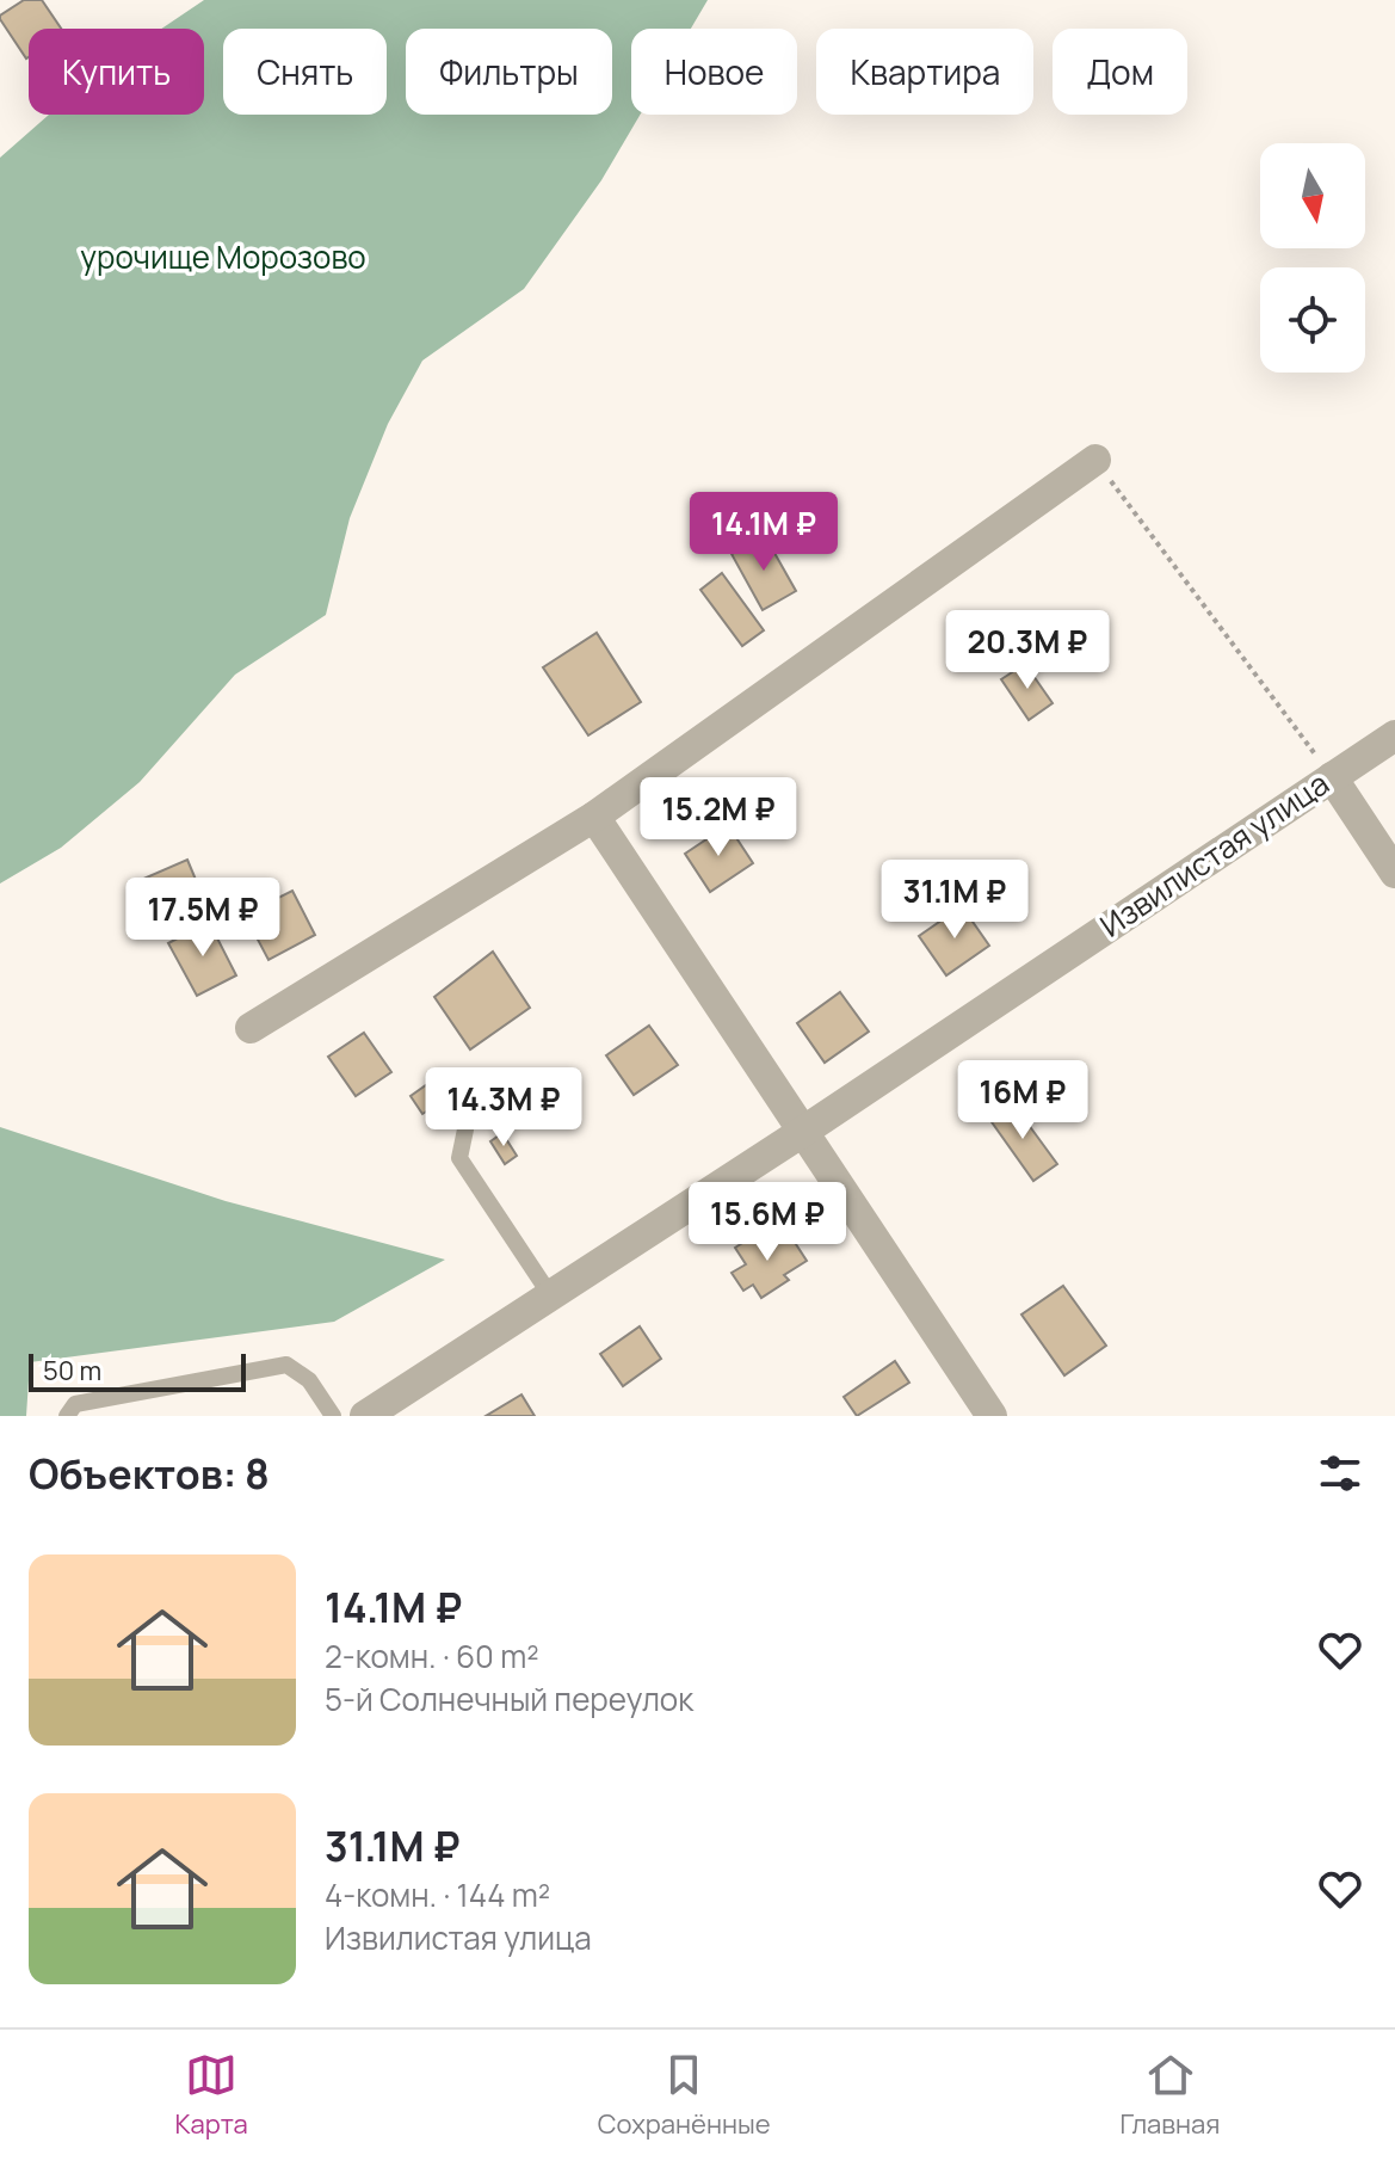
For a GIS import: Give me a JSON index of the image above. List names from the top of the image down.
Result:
{
  "streets": {
    "street": ["Извилистая улица"]
  },
  "parks": ["урочище Морозово"],
  "scale_bar": "50 m",
  "north": "bottom",
  "page": {
    "chip": [
      "Купить",
      "Снять",
      "Фильтры",
      "Новое",
      "Квартира",
      "Дом"
    ],
    "price": [
      "14.1M ₽",
      "20.3M ₽",
      "15.2M ₽",
      "31.1M ₽",
      "17.5M ₽",
      "16M ₽",
      "14.3M ₽",
      "15.6M ₽"
    ],
    "scale": "50 m",
    "heading": "Объектов: 8",
    "list": [
      {
        "name": "14.1M ₽",
        "note": "2-комн. · 60 m² · 5-й Солнечный переулок"
      },
      {
        "name": "31.1M ₽",
        "note": "4-комн. · 144 m² · Извилистая улица"
      }
    ],
    "tabs": ["Карта", "Сохранённые", "Главная"]
  }
}
